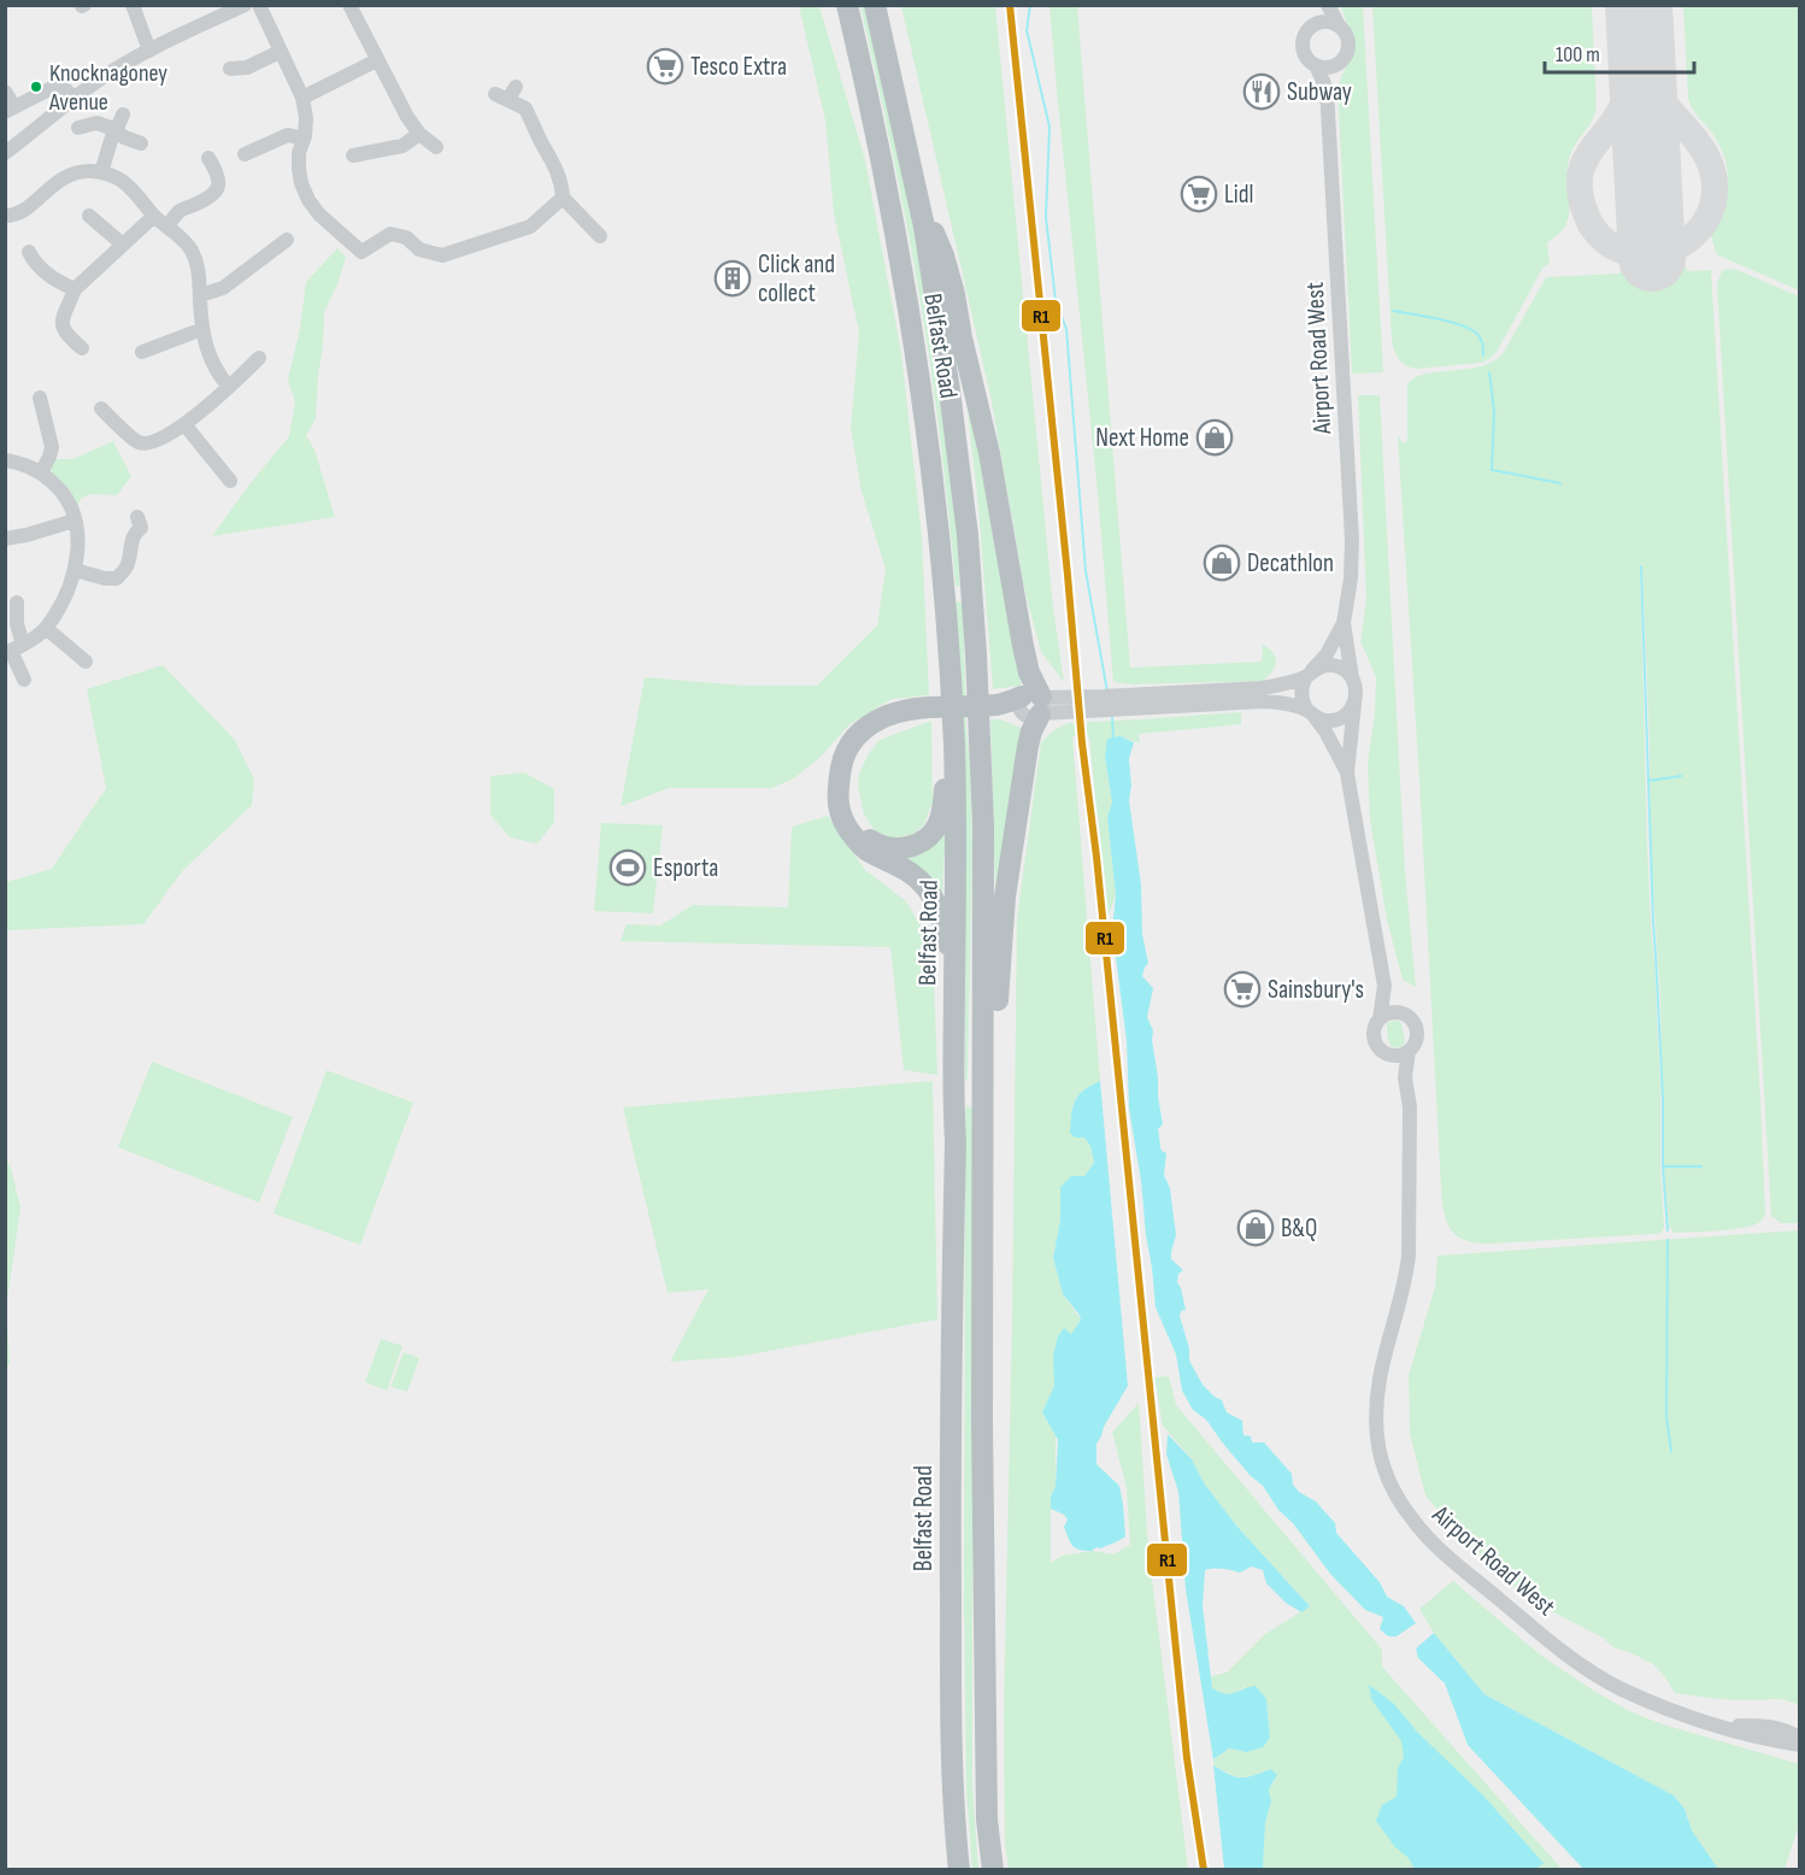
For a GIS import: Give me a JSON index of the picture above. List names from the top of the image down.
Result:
{
  "streets": {
    "highway": ["Belfast Road"],
    "street": ["Airport Road West"]
  },
  "places": {
    "supermarket": ["Tesco Extra", "Lidl", "Sainsbury's"],
    "other": ["Knocknagoney Avenue"],
    "restaurant": ["Subway"],
    "building": ["Click and collect"],
    "shop": ["Next Home", "Decathlon", "B&Q"],
    "sports": ["Esporta"]
  },
  "lines": ["transit line R1"],
  "scale_bar": "100 m"
}
